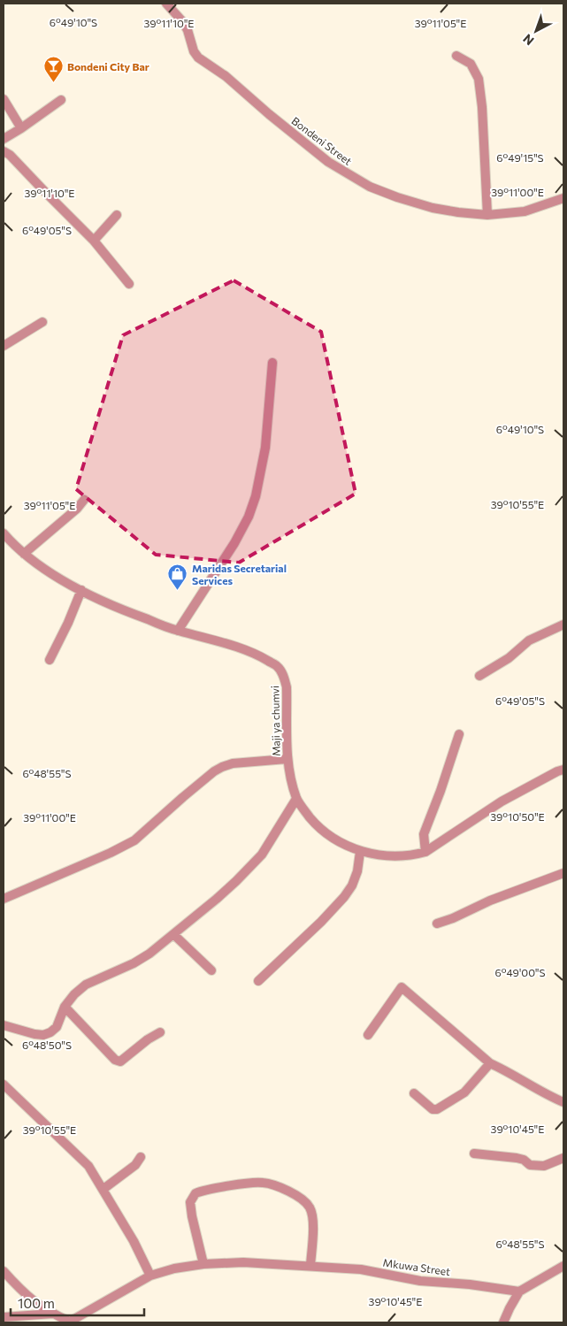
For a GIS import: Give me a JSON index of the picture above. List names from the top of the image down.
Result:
{
  "streets": {
    "street": ["Bondeni Street", "Maji ya chumvi", "Mkuwa Street"]
  },
  "places": {
    "bar": ["Bondeni City Bar"],
    "shop": ["Maridas Secretarial Services"]
  },
  "scale_bar": "100 m",
  "north": "bottom left",
  "coordinates": [
    "6°49'10\"S",
    "39°11'10\"E",
    "39°11'05\"E",
    "6°49'15\"S",
    "39°11'00\"E",
    "6°49'05\"S",
    "39°10'55\"E",
    "6°48'55\"S",
    "39°10'50\"E",
    "6°49'00\"S",
    "6°48'50\"S",
    "39°10'45\"E"
  ]
}
